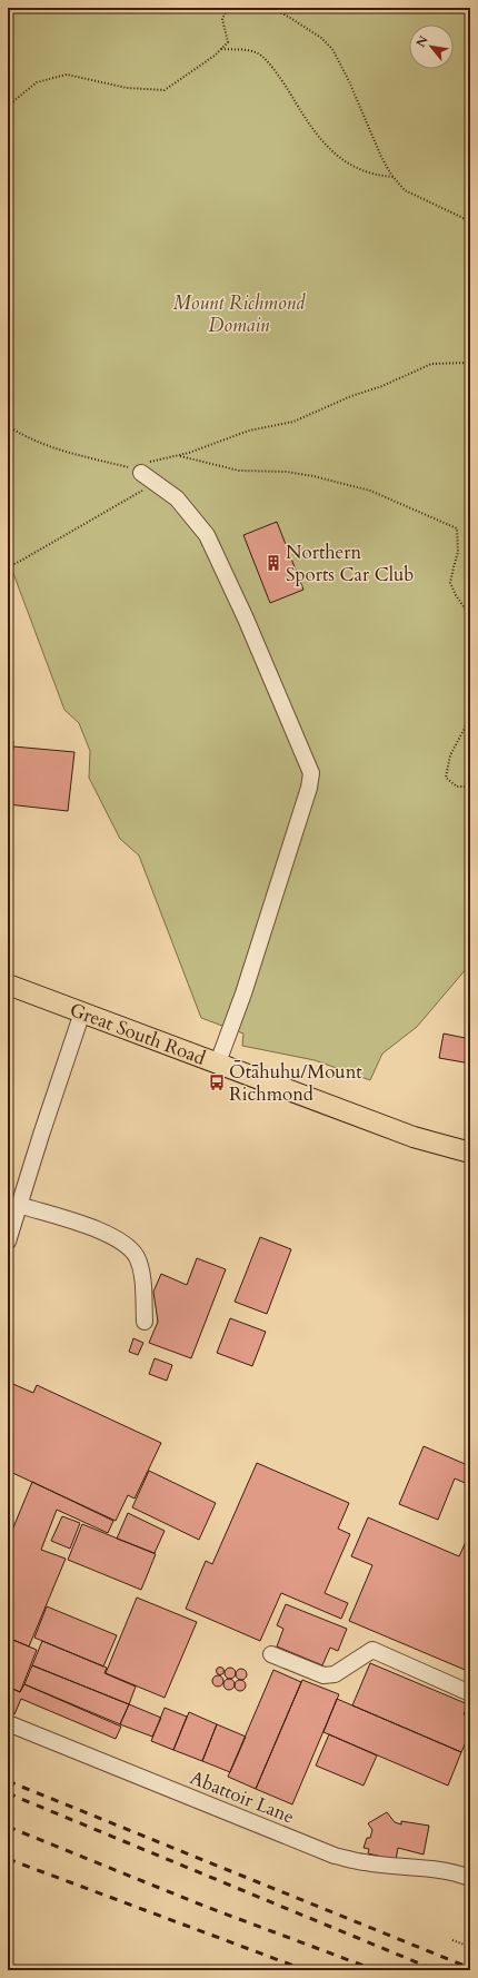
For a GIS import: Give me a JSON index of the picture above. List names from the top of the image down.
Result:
{
  "streets": {
    "main road": ["Great South Road"],
    "lane": ["Abattoir Lane"]
  },
  "parks": ["Mount Richmond Domain"],
  "places": {
    "building": ["Northern Sports Car Club"],
    "bus stop": ["Ōtāhuhu/Mount Richmond"]
  },
  "north": "top left"
}
